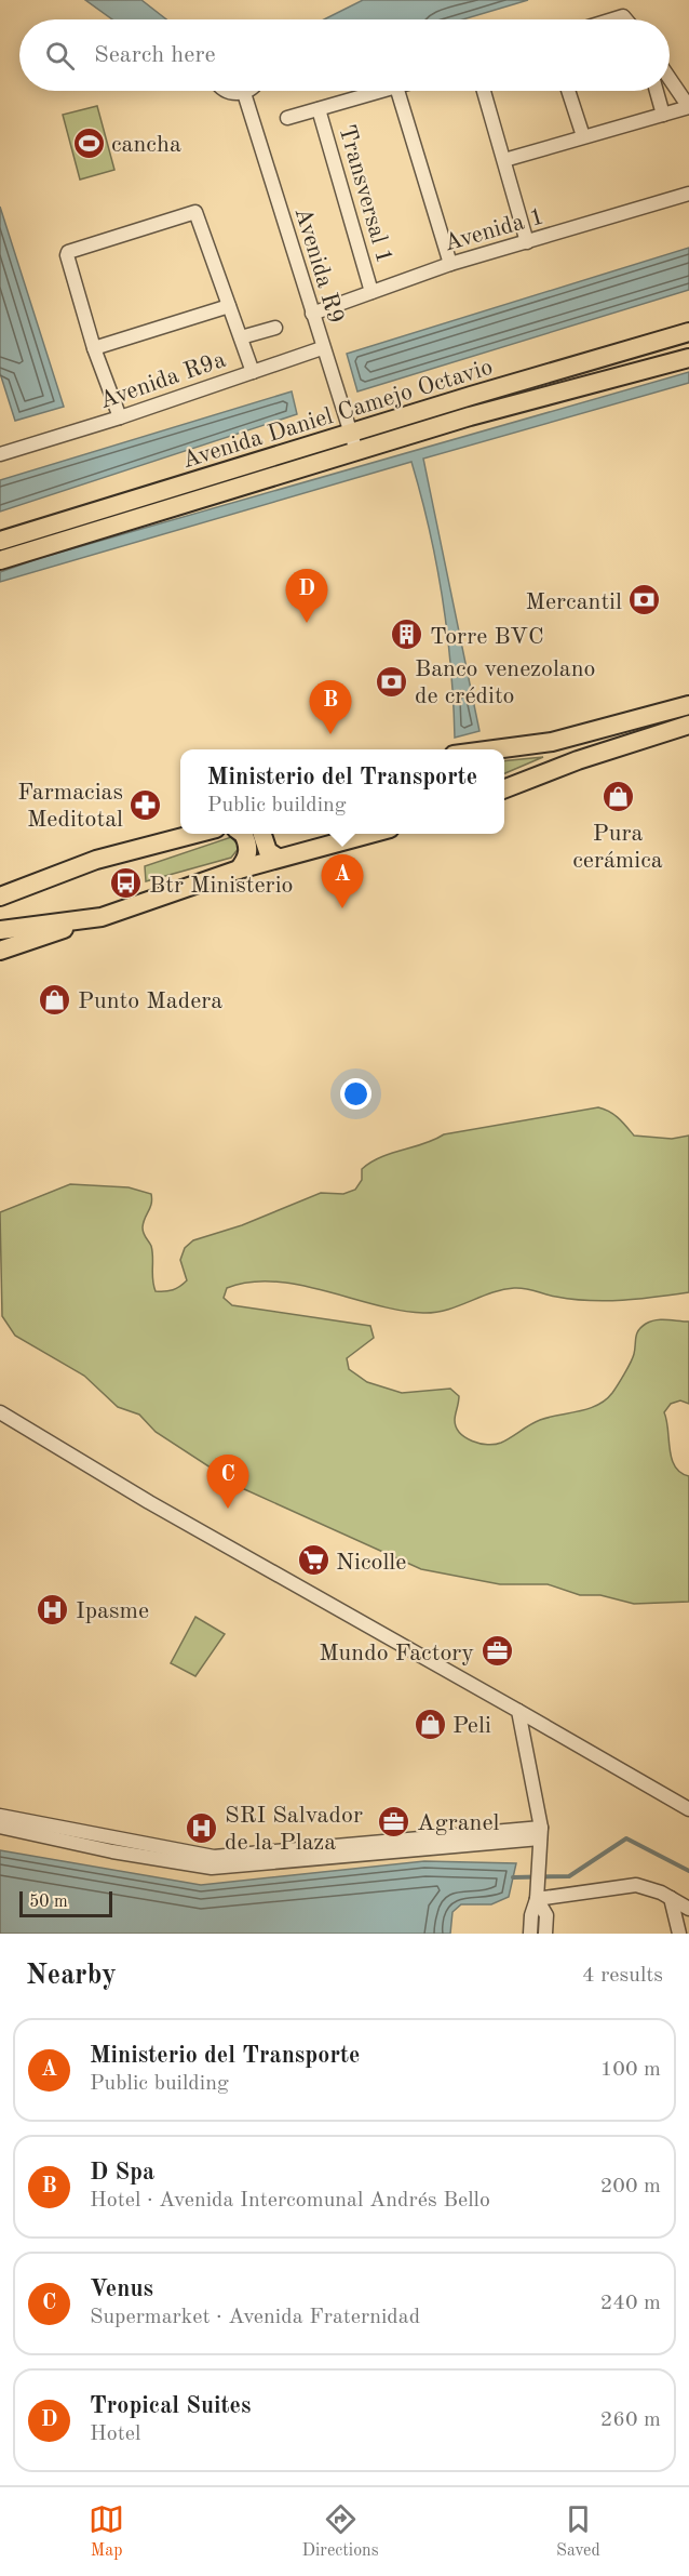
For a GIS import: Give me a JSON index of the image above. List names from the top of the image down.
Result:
{
  "streets": {
    "main road": ["Avenida Daniel Camejo Octavio"],
    "street": [
      "Transversal 1",
      "Avenida 1",
      "Avenida R9",
      "Avenida R9a"
    ]
  },
  "crossings": [
    ["Transversal 1", "Avenida 1"],
    ["Avenida 1", "Avenida R9"],
    ["Avenida R9", "Avenida R9a"],
    ["Avenida R9", "Avenida Daniel Camejo Octavio"]
  ],
  "places": {
    "sports": ["cancha"],
    "bank": ["Mercantil", "Banco venezolano de crédito"],
    "building": ["Torre BVC"],
    "shop": ["Pura cerámica", "Punto Madera", "Peli"],
    "pharmacy": ["Farmacias Meditotal"],
    "bus stop": ["Btr Ministerio"],
    "supermarket": ["Nicolle"],
    "hospital": ["Ipasme", "SRI Salvador de la Plaza"],
    "office": ["Mundo Factory", "Agranel"]
  },
  "scale_bar": "50 m",
  "page": {
    "search": "Search here",
    "pins": [
      "D",
      "B",
      "A",
      "C"
    ],
    "popup": ["Ministerio del Transporte", "Public building"],
    "scale": "50 m",
    "heading": ["Nearby", "4 results"],
    "list": [
      {
        "mark": "A",
        "name": "Ministerio del Transporte",
        "note": "Public building",
        "value": "100 m"
      },
      {
        "mark": "B",
        "name": "D Spa",
        "note": "Hotel · Avenida Intercomunal Andrés Bello",
        "value": "200 m"
      },
      {
        "mark": "C",
        "name": "Venus",
        "note": "Supermarket · Avenida Fraternidad",
        "value": "240 m"
      },
      {
        "mark": "D",
        "name": "Tropical Suites",
        "note": "Hotel",
        "value": "260 m"
      }
    ],
    "nav": ["Map", "Directions", "Saved"]
  }
}
